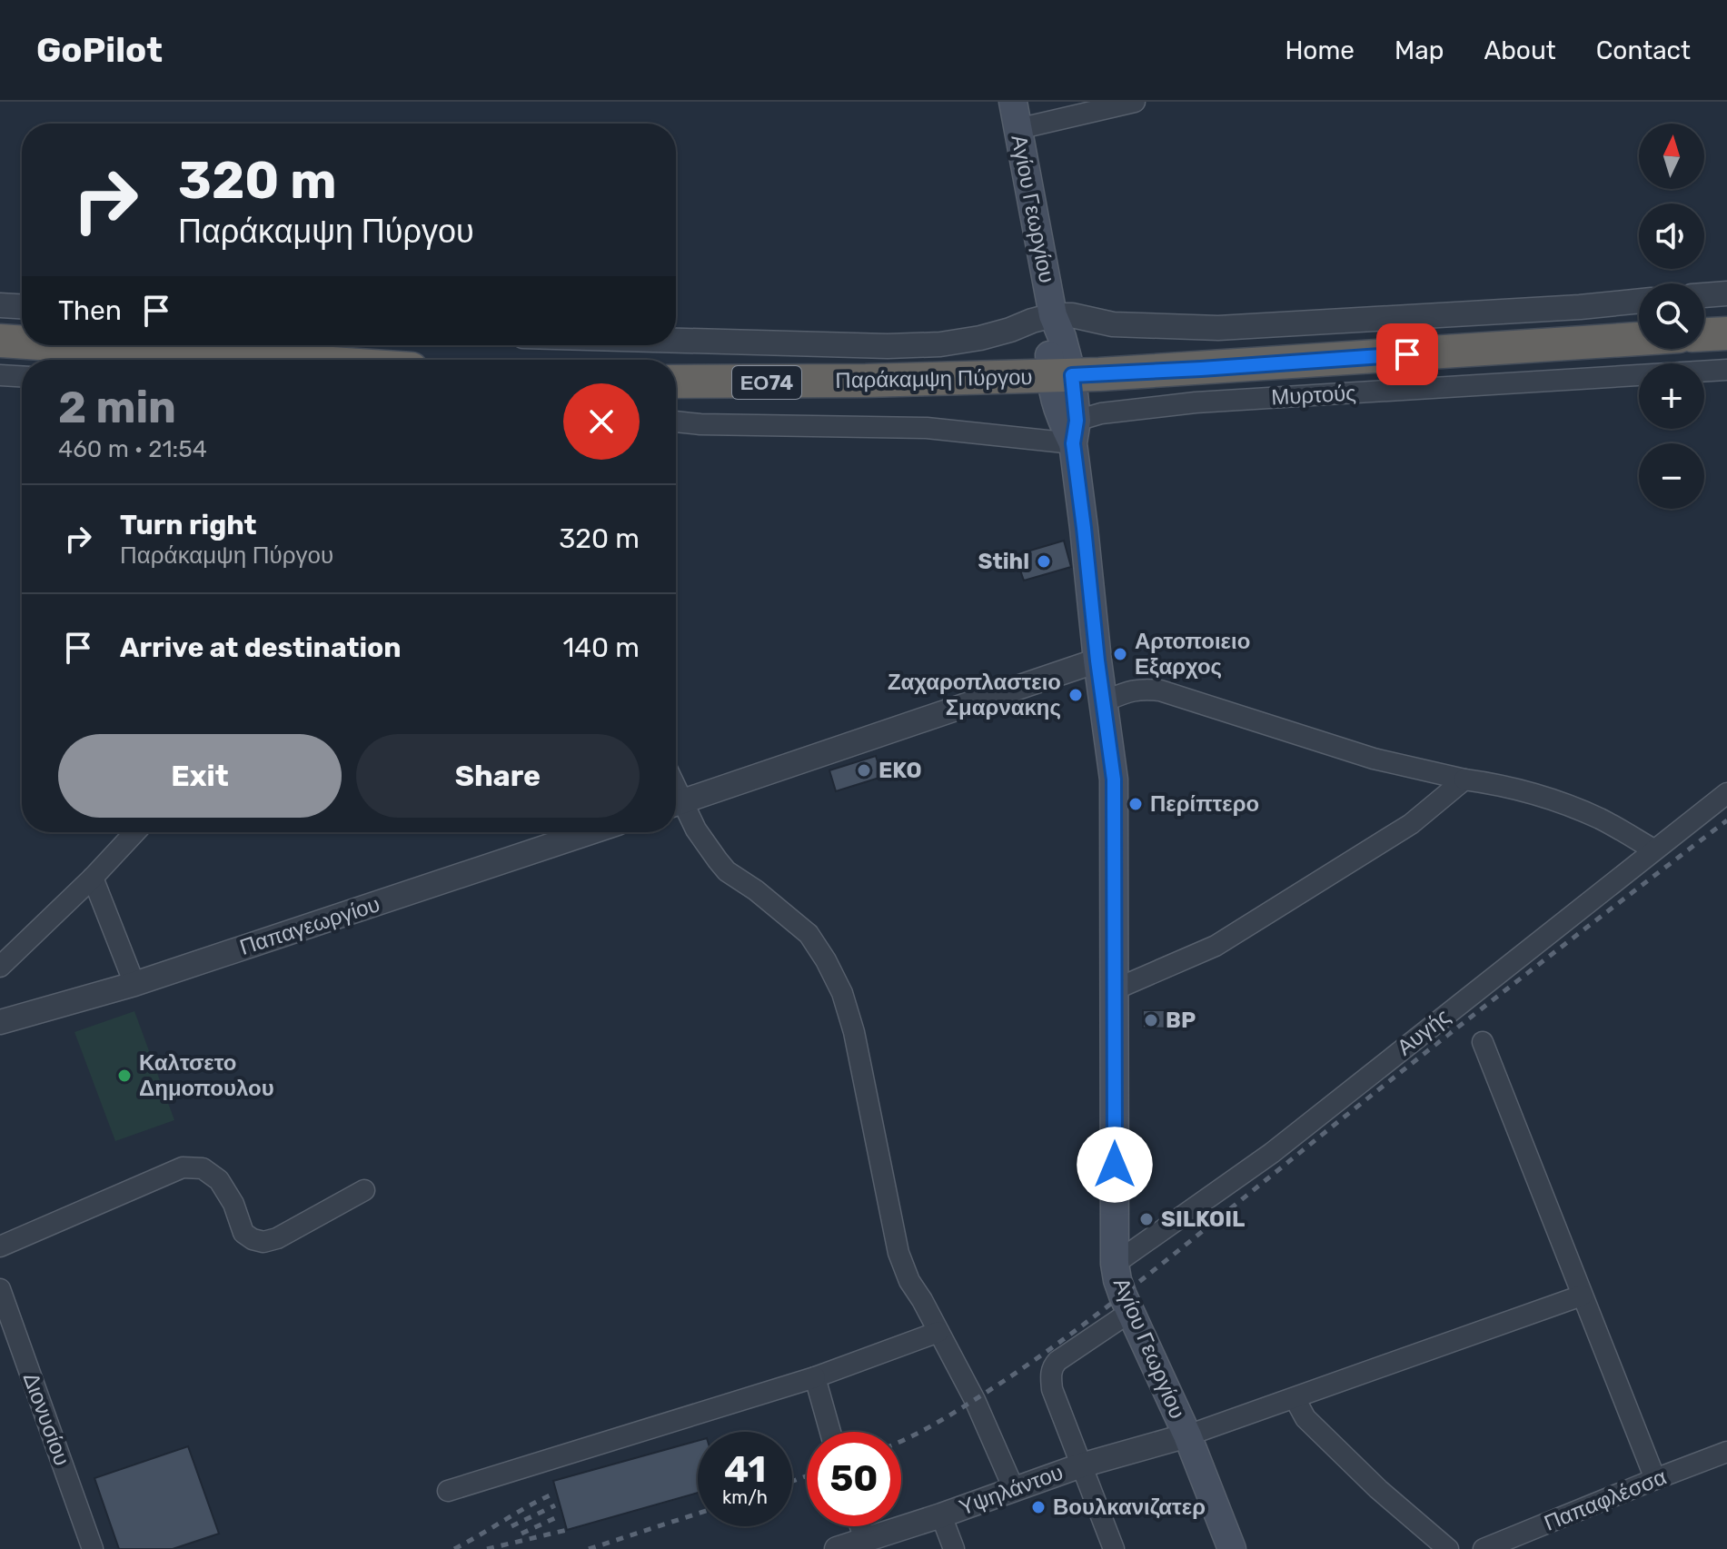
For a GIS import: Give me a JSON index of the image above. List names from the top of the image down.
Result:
{
  "streets": {
    "highway": ["Παράκαμψη Πύργου", "ΕΟ74"],
    "main road": ["Αγίου Γεωργίου"],
    "street": [
      "Μυρτούς",
      "Παπαγεωργίου",
      "Αυγής",
      "Διονυσίου",
      "Υψηλάντου",
      "Παπαφλέσσα"
    ]
  },
  "crossings": [
    ["Αγίου Γεωργίου", "Παράκαμψη Πύργου"],
    ["Αγίου Γεωργίου", "Μυρτούς"],
    ["Αγίου Γεωργίου", "Αυγής"],
    ["Αγίου Γεωργίου", "Υψηλάντου"]
  ],
  "places": [
    "Stihl",
    "Αρτοποιειο Εξαρχος",
    "Ζαχαροπλαστειο Σμαρνακης",
    "EKO",
    "Περίπτερο",
    "BP",
    "Καλτσετο Δημοπουλου",
    "SILKOIL",
    "Βουλκανιζατερ"
  ],
  "north": "top",
  "page": {
    "header": "GoPilot",
    "nav": [
      "Home",
      "Map",
      "About",
      "Contact"
    ],
    "map_buttons": ["+", "−"],
    "turn": ["320 m", "Παράκαμψη Πύργου"],
    "then": "Then",
    "heading": ["2 min", "460 m · 21:54"],
    "list": [
      {
        "name": "Turn right",
        "note": "Παράκαμψη Πύργου",
        "value": "320 m"
      },
      {
        "name": "Arrive at destination",
        "value": "140 m"
      }
    ],
    "buttons": ["Exit", "Share"],
    "speed": "41 km/h",
    "limit": "50"
  }
}
